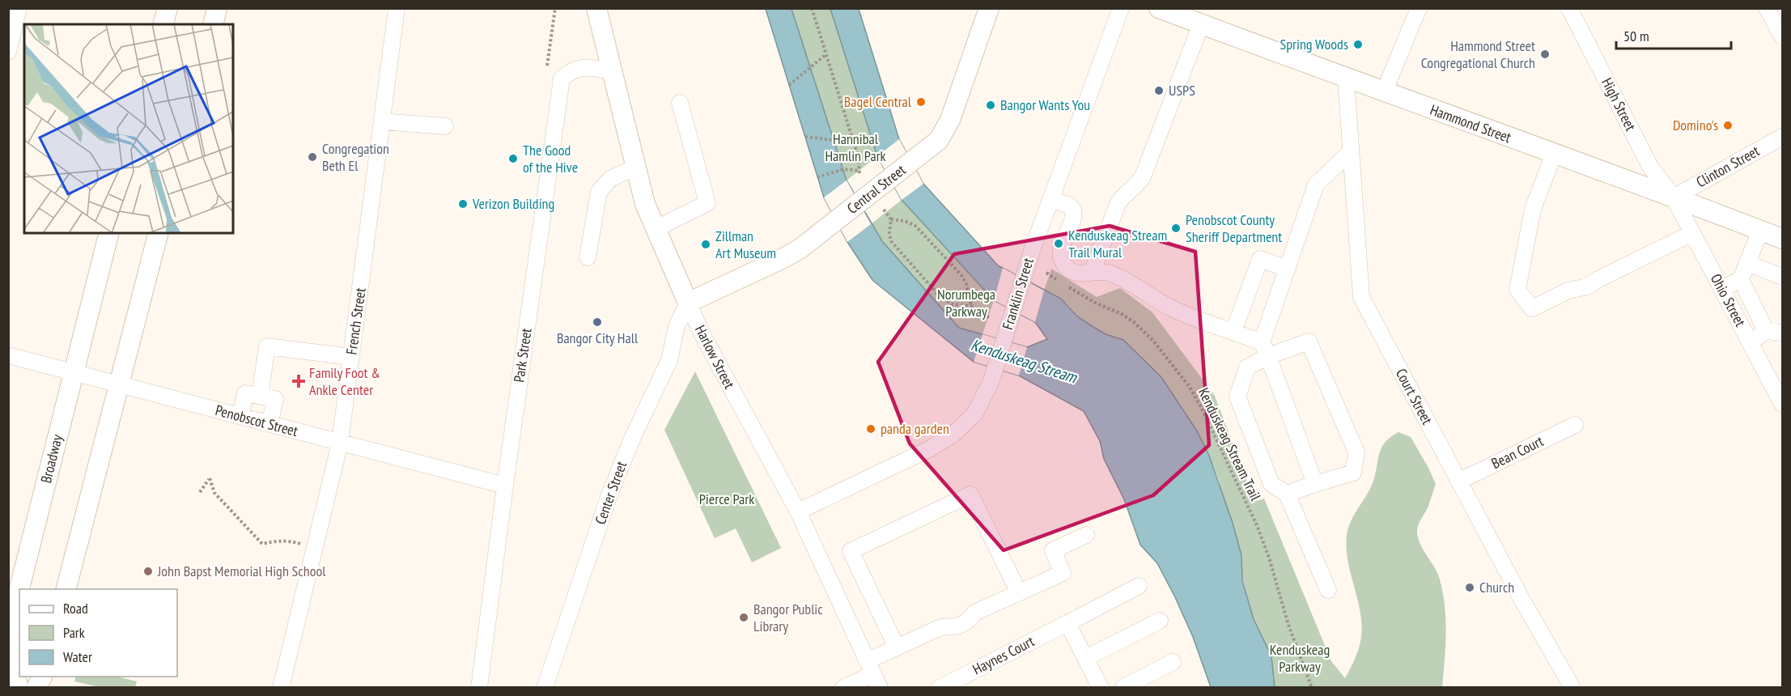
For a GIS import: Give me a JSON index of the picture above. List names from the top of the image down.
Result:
{
  "streets": {
    "main road": [
      "Hammond Street",
      "Central Street",
      "Harlow Street",
      "Broadway"
    ],
    "street": [
      "High Street",
      "Clinton Street",
      "Franklin Street",
      "Ohio Street",
      "French Street",
      "Park Street",
      "Court Street",
      "Penobscot Street",
      "Bean Court",
      "Center Street",
      "Haynes Court"
    ],
    "path": ["Kenduskeag Stream Trail"]
  },
  "crossings": [
    ["High Street", "Hammond Street"],
    ["High Street", "Clinton Street"],
    ["High Street", "Ohio Street"],
    ["Hammond Street", "Clinton Street"],
    ["Hammond Street", "Ohio Street"],
    ["Hammond Street", "Court Street"],
    ["Clinton Street", "Ohio Street"],
    ["Central Street", "Harlow Street"],
    ["Central Street", "Center Street"],
    ["Franklin Street", "Harlow Street"],
    ["French Street", "Penobscot Street"],
    ["Park Street", "Harlow Street"],
    ["Park Street", "Penobscot Street"],
    ["Harlow Street", "Center Street"],
    ["Court Street", "Bean Court"],
    ["Penobscot Street", "Broadway"]
  ],
  "water": ["Kenduskeag Stream"],
  "parks": [
    "Hannibal Hamlin Park",
    "Norumbega Parkway",
    "Pierce Park",
    "Kenduskeag Parkway"
  ],
  "places": {
    "other": [
      "Spring Woods",
      "Hammond Street Congregational Church",
      "USPS",
      "Bagel Central",
      "Bangor Wants You",
      "Domino's",
      "Congregation Beth El",
      "The Good of the Hive",
      "Verizon Building",
      "Penobscot County Sheriff Department",
      "Kenduskeag Stream Trail Mural",
      "Zillman Art Museum",
      "Bangor City Hall",
      "panda garden",
      "John Bapst Memorial High School",
      "Church",
      "Bangor Public Library"
    ],
    "health": ["Family Foot & Ankle Center"]
  },
  "legend": ["Road", "Park", "Water"],
  "scale_bar": "50 m"
}
